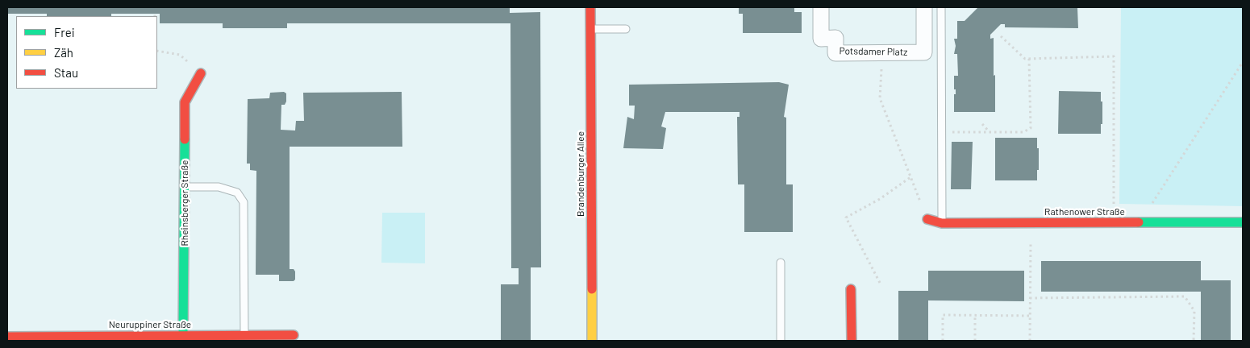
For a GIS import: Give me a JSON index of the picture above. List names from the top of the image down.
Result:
{
  "streets": {
    "street": [
      "Potsdamer Platz",
      "Brandenburger Allee",
      "Rheinsberger Straße",
      "Rathenower Straße",
      "Neuruppiner Straße"
    ]
  },
  "crossings": [
    ["Rheinsberger Straße", "Neuruppiner Straße"]
  ],
  "legend": ["Frei", "Zäh", "Stau"]
}
